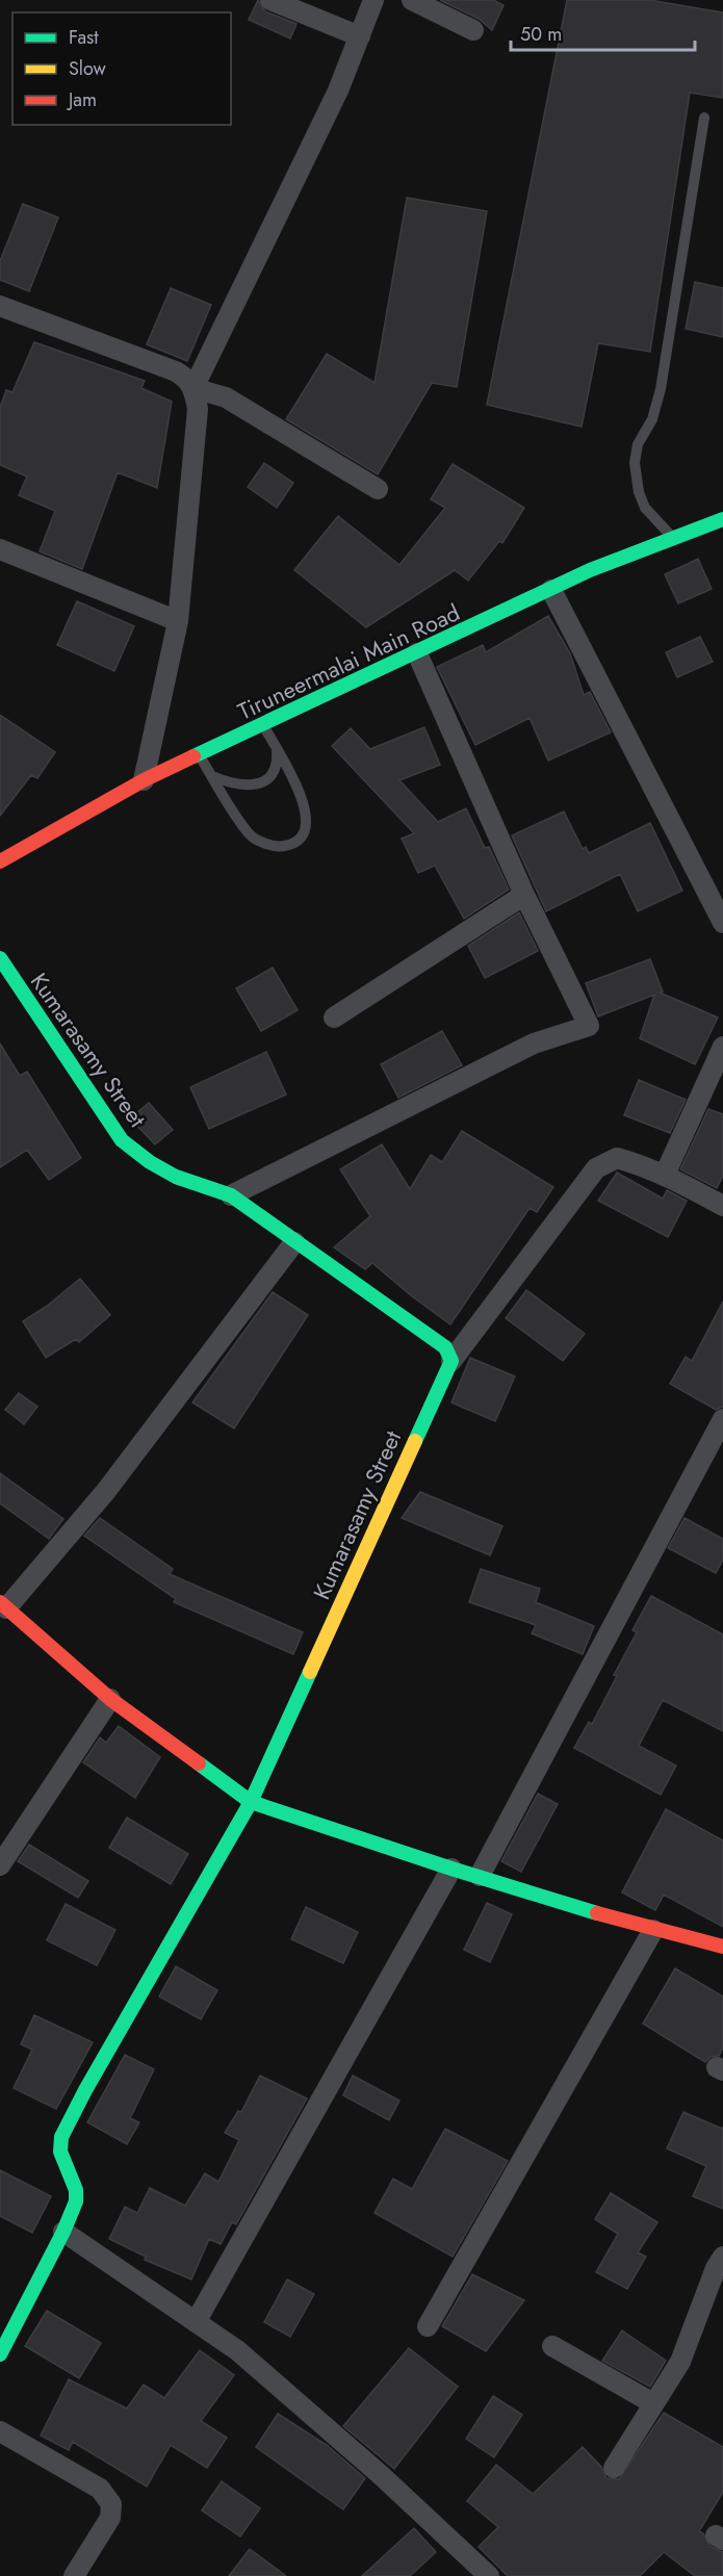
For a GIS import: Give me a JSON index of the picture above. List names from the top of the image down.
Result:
{
  "streets": {
    "street": ["Tiruneermalai Main Road", "Kumarasamy Street"]
  },
  "legend": ["Fast", "Slow", "Jam"],
  "scale_bar": "50 m"
}
